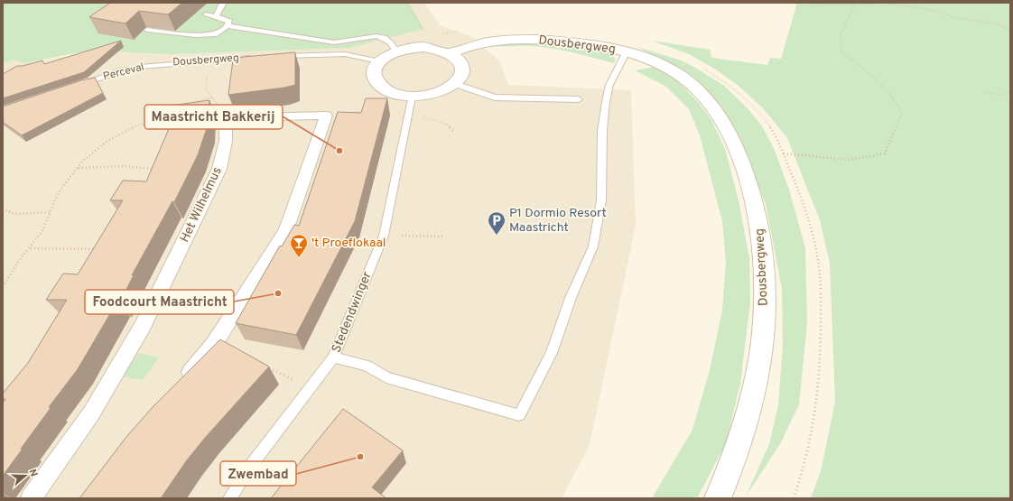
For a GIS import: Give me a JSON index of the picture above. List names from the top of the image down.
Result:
{
  "streets": {
    "street": ["Dousbergweg", "Het Wilhelmus"],
    "lane": ["Perceval", "Stedendwinger"]
  },
  "crossings": [
    ["Dousbergweg", "Perceval"],
    ["Dousbergweg", "Stedendwinger"]
  ],
  "places": {
    "other": ["Maastricht Bakkerij", "Foodcourt Maastricht", "Zwembad"],
    "parking": ["P1 Dormio Resort Maastricht"],
    "bar": ["'t Proeflokaal"]
  },
  "north": "right"
}
